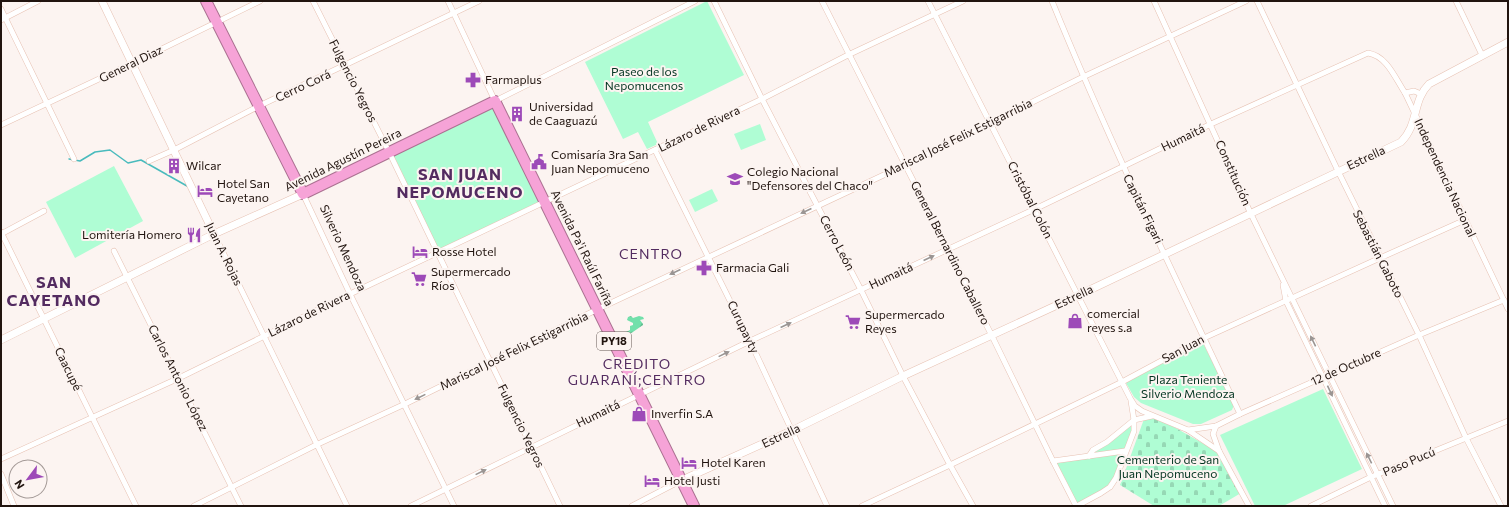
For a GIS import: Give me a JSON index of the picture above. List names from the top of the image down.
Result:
{
  "streets": {
    "highway": [
      "Avenida Agustín Pereira",
      "Silverio Mendoza",
      "Avenida Pa'i Raúl Fariña",
      "PY18"
    ],
    "main road": ["Estrella", "Juan A. Rojas"],
    "street": [
      "General Diaz",
      "Fulgencio Yegros",
      "Cerro Corá",
      "Lázaro de Rivera",
      "Mariscal José Felix Estigarribia",
      "Humaitá",
      "Constitución",
      "Independencia Nacional",
      "Cristóbal Colón",
      "Capitán Figari",
      "Cerro León",
      "General Bernardino Caballero",
      "Sebastián Gaboto",
      "Curupayty",
      "San Juan",
      "12 de Octubre",
      "Caacupé",
      "Carlos Antonio López",
      "Paso Pucú"
    ]
  },
  "crossings": [
    ["General Diaz", "Silverio Mendoza"],
    ["General Diaz", "Juan A. Rojas"],
    ["Fulgencio Yegros", "Cerro Corá"],
    ["Fulgencio Yegros", "Lázaro de Rivera"],
    ["Fulgencio Yegros", "Mariscal José Felix Estigarribia"],
    ["Fulgencio Yegros", "Humaitá"],
    ["Fulgencio Yegros", "Avenida Agustín Pereira"],
    ["Cerro Corá", "Silverio Mendoza"],
    ["Cerro Corá", "Avenida Pa'i Raúl Fariña"],
    ["Cerro Corá", "Juan A. Rojas"],
    ["Lázaro de Rivera", "Cristóbal Colón"],
    ["Lázaro de Rivera", "Cerro León"],
    ["Lázaro de Rivera", "Silverio Mendoza"],
    ["Lázaro de Rivera", "Avenida Pa'i Raúl Fariña"],
    ["Lázaro de Rivera", "General Bernardino Caballero"],
    ["Lázaro de Rivera", "Juan A. Rojas"],
    ["Lázaro de Rivera", "Curupayty"],
    ["Lázaro de Rivera", "Caacupé"],
    ["Lázaro de Rivera", "Carlos Antonio López"],
    ["Mariscal José Felix Estigarribia", "Constitución"],
    ["Mariscal José Felix Estigarribia", "Cristóbal Colón"],
    ["Mariscal José Felix Estigarribia", "Capitán Figari"],
    ["Mariscal José Felix Estigarribia", "Cerro León"],
    ["Mariscal José Felix Estigarribia", "Silverio Mendoza"],
    ["Mariscal José Felix Estigarribia", "Avenida Pa'i Raúl Fariña"],
    ["Mariscal José Felix Estigarribia", "General Bernardino Caballero"],
    ["Mariscal José Felix Estigarribia", "Juan A. Rojas"],
    ["Mariscal José Felix Estigarribia", "Curupayty"],
    ["Mariscal José Felix Estigarribia", "Carlos Antonio López"],
    ["Humaitá", "Constitución"],
    ["Humaitá", "Independencia Nacional"],
    ["Humaitá", "Cristóbal Colón"],
    ["Humaitá", "Capitán Figari"],
    ["Humaitá", "Cerro León"],
    ["Humaitá", "Silverio Mendoza"],
    ["Humaitá", "Avenida Pa'i Raúl Fariña"],
    ["Humaitá", "General Bernardino Caballero"],
    ["Humaitá", "Sebastián Gaboto"],
    ["Humaitá", "Curupayty"],
    ["Estrella", "Constitución"],
    ["Estrella", "Independencia Nacional"],
    ["Estrella", "Cristóbal Colón"],
    ["Estrella", "Capitán Figari"],
    ["Estrella", "Cerro León"],
    ["Estrella", "Avenida Pa'i Raúl Fariña"],
    ["Estrella", "General Bernardino Caballero"],
    ["Estrella", "Sebastián Gaboto"],
    ["Estrella", "Curupayty"],
    ["Avenida Agustín Pereira", "Silverio Mendoza"],
    ["Avenida Agustín Pereira", "Avenida Pa'i Raúl Fariña"],
    ["Avenida Agustín Pereira", "Juan A. Rojas"],
    ["Avenida Agustín Pereira", "Caacupé"],
    ["Avenida Agustín Pereira", "Carlos Antonio López"],
    ["Constitución", "San Juan"],
    ["Constitución", "12 de Octubre"],
    ["Constitución", "Paso Pucú"],
    ["Independencia Nacional", "San Juan"],
    ["Independencia Nacional", "12 de Octubre"],
    ["Cristóbal Colón", "San Juan"],
    ["Capitán Figari", "San Juan"],
    ["Capitán Figari", "12 de Octubre"],
    ["Cerro León", "San Juan"],
    ["General Bernardino Caballero", "San Juan"],
    ["Sebastián Gaboto", "San Juan"],
    ["Sebastián Gaboto", "12 de Octubre"],
    ["Sebastián Gaboto", "Paso Pucú"]
  ],
  "one_way": ["Humaitá"],
  "districts": [
    "SAN JUAN NEPOMUCENO",
    "CENTRO",
    "SAN CAYETANO",
    "CREDITO GUARANÍ;CENTRO"
  ],
  "parks": ["Paseo de los Nepomucenos", "Plaza Teniente Silverio Mendoza", "Cementerio de San Juan Nepomuceno"],
  "places": {
    "pharmacy": ["Farmaplus", "Farmacia Gali"],
    "building": ["Universidad de Caaguazú", "Wilcar"],
    "public building": ["Comisaría 3ra San Juan Nepomuceno"],
    "school or university": ["Colegio Nacional \"Defensores del Chaco\""],
    "hotel": [
      "Hotel San Cayetano",
      "Rosse Hotel",
      "Hotel Karen",
      "Hotel Justi"
    ],
    "restaurant": ["Lomitería Homero"],
    "supermarket": ["Supermercado Ríos", "Supermercado Reyes"],
    "shop": ["comercial reyes s.a", "Inverfin S.A"]
  },
  "north": "bottom left"
}
